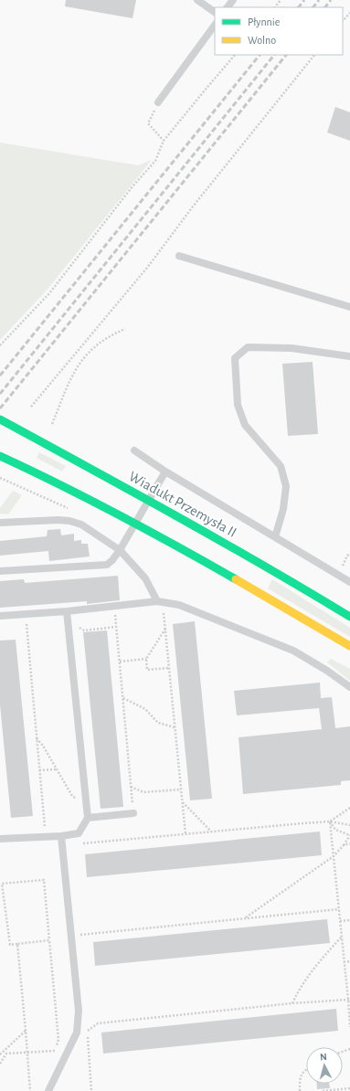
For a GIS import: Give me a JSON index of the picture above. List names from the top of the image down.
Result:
{
  "streets": {
    "main road": ["Wiadukt Przemysła II"]
  },
  "legend": ["Płynnie", "Wolno"],
  "north": "top"
}
